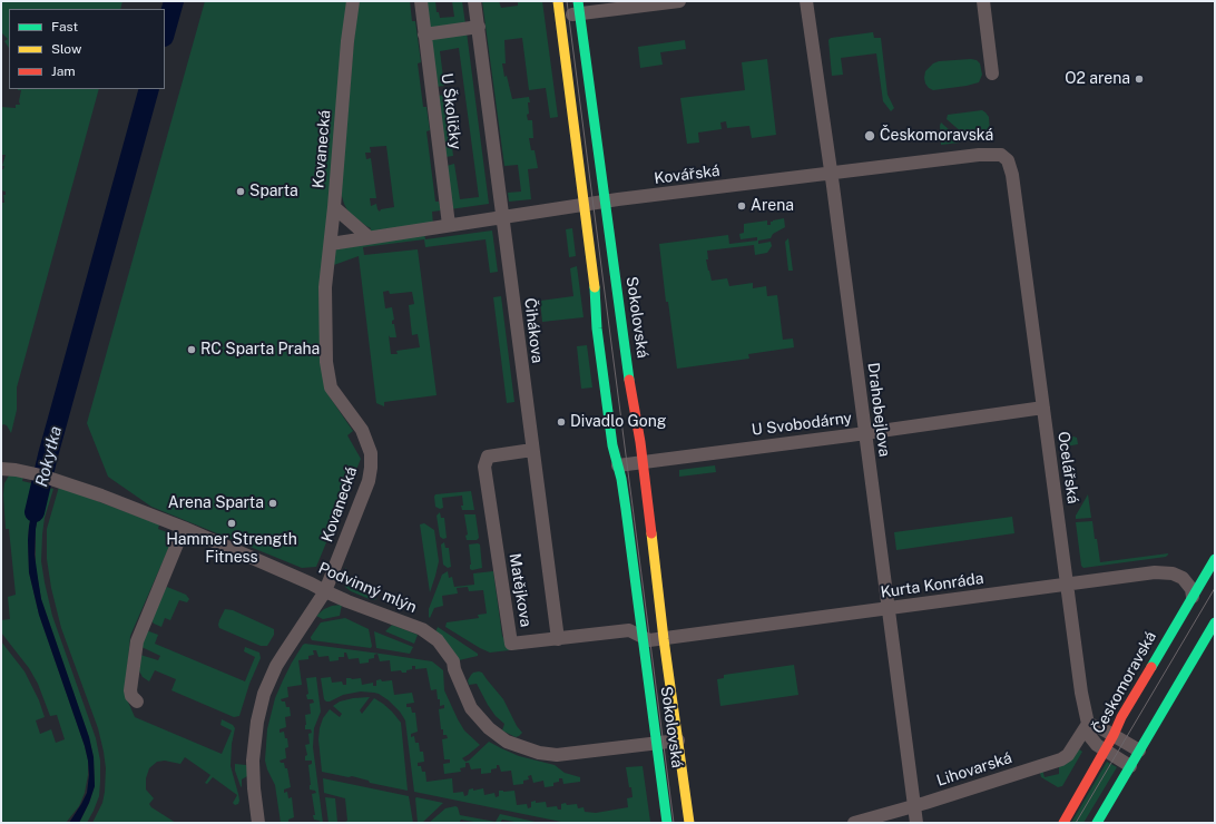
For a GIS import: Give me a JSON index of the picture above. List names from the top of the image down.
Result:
{
  "streets": {
    "main road": ["Sokolovská", "Českomoravská"],
    "street": [
      "U Školičky",
      "Kovanecká",
      "Kovářská",
      "Čihákova",
      "Drahobejlova",
      "U Svobodárny",
      "Ocelářská",
      "Kurta Konráda",
      "Podvinný mlýn",
      "Matějkova",
      "Lihovarská"
    ]
  },
  "crossings": [
    ["U Školičky", "Kovářská"],
    ["Kovanecká", "Kovářská"],
    ["Kovanecká", "Podvinný mlýn"],
    ["Kovářská", "Sokolovská"],
    ["Kovářská", "Čihákova"],
    ["Kovářská", "Drahobejlova"],
    ["Kovářská", "Ocelářská"],
    ["Sokolovská", "U Svobodárny"],
    ["Sokolovská", "Kurta Konráda"],
    ["Sokolovská", "Podvinný mlýn"],
    ["Sokolovská", "Matějkova"],
    ["Čihákova", "Matějkova"],
    ["Drahobejlova", "U Svobodárny"],
    ["Drahobejlova", "Kurta Konráda"],
    ["Drahobejlova", "Lihovarská"],
    ["U Svobodárny", "Ocelářská"],
    ["Ocelářská", "Kurta Konráda"],
    ["Ocelářská", "Českomoravská"],
    ["Ocelářská", "Lihovarská"],
    ["Kurta Konráda", "Českomoravská"]
  ],
  "water": ["Rokytka"],
  "places": [
    "O2 arena",
    "Českomoravská",
    "Sparta",
    "Arena",
    "RC Sparta Praha",
    "Divadlo Gong",
    "Arena Sparta",
    "Hammer Strength Fitness"
  ],
  "legend": ["Fast", "Slow", "Jam"]
}
